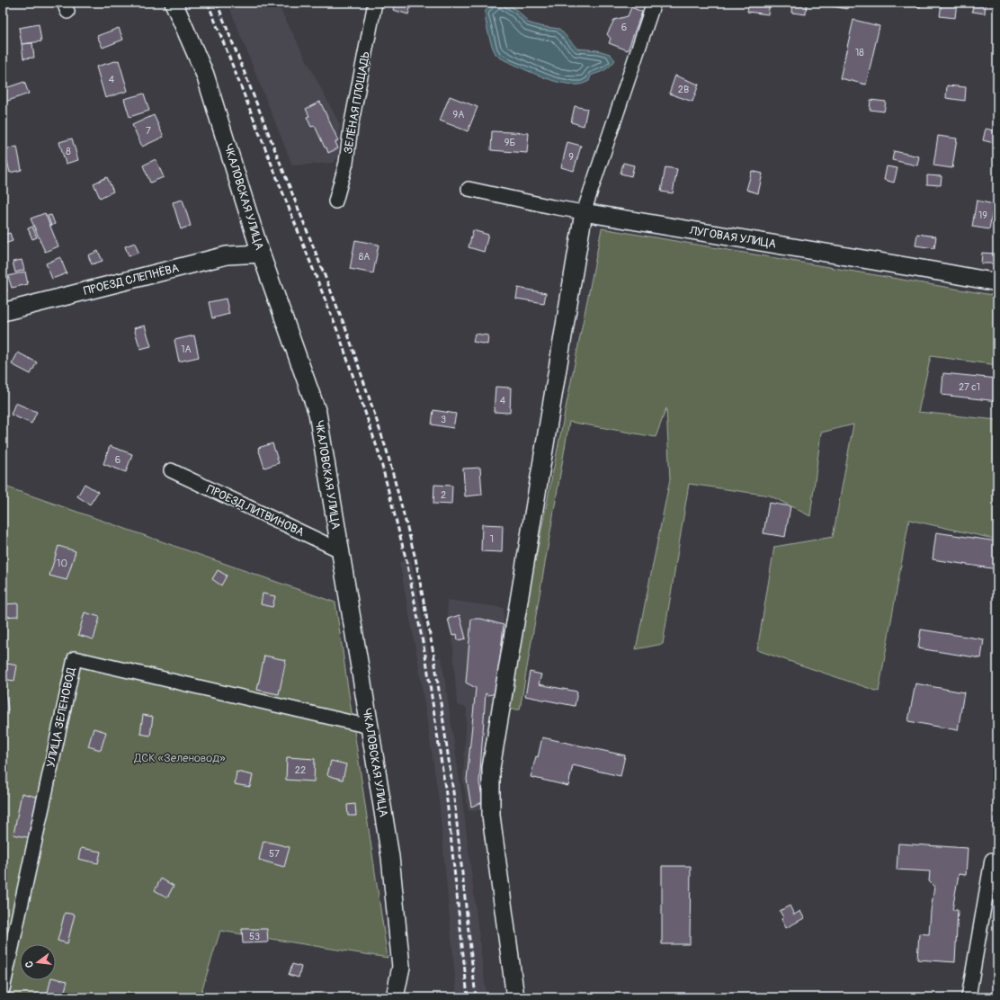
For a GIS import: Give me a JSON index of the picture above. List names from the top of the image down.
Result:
{
  "streets": {
    "street": [
      "ЗЕЛЁНАЯ ПЛОЩАДЬ",
      "ЧКАЛОВСКАЯ УЛИЦА",
      "ЛУГОВАЯ УЛИЦА",
      "ПРОЕЗД СЛЕПНЁВА",
      "ПРОЕЗД ЛИТВИНОВА",
      "УЛИЦА ЗЕЛЕНОВОД"
    ]
  },
  "crossings": [
    ["ЧКАЛОВСКАЯ УЛИЦА", "ПРОЕЗД СЛЕПНЁВА"],
    ["ЧКАЛОВСКАЯ УЛИЦА", "ПРОЕЗД ЛИТВИНОВА"],
    ["ЧКАЛОВСКАЯ УЛИЦА", "УЛИЦА ЗЕЛЕНОВОД"]
  ],
  "parks": ["ДСК «Зеленовод»"],
  "house_numbers": [
    "6",
    "18",
    "4",
    "2В",
    "9А",
    "7",
    "9Б",
    "8",
    "9",
    "19",
    "8А",
    "1А",
    "27 с1",
    "4",
    "3",
    "6",
    "2",
    "1",
    "10",
    "22",
    "57",
    "53"
  ],
  "north": "left"
}
